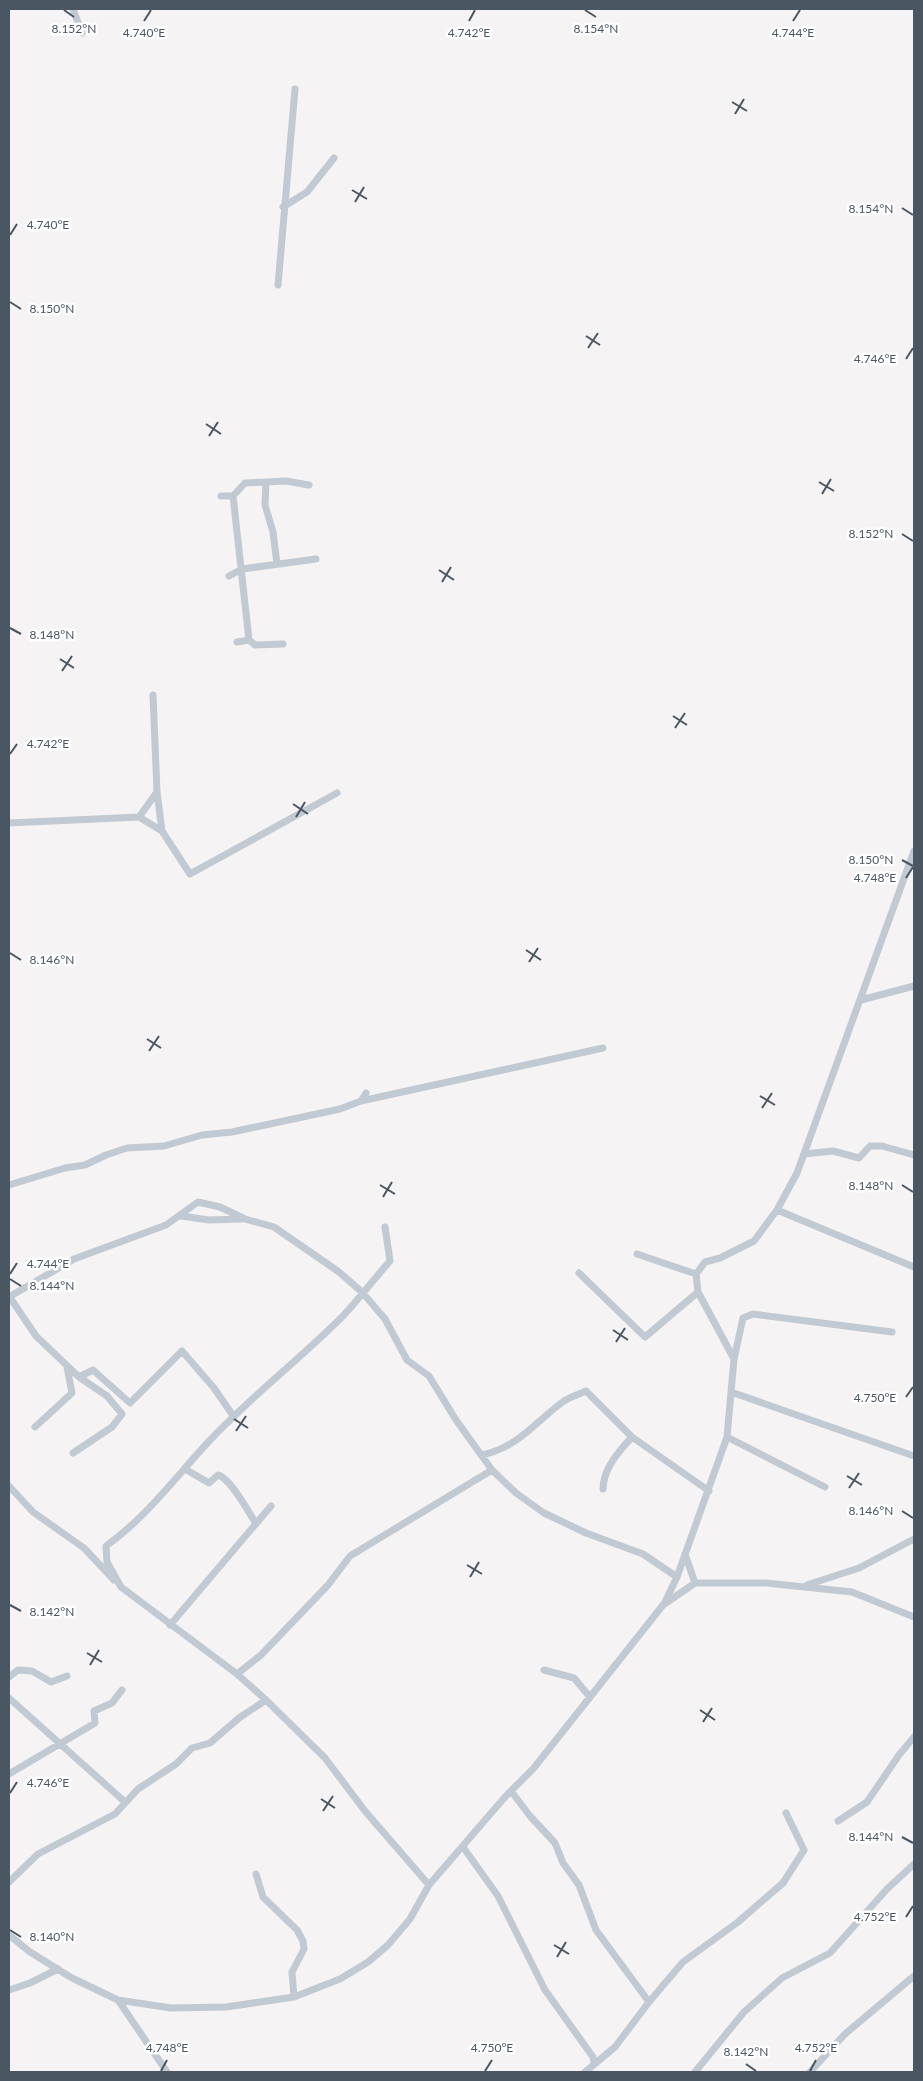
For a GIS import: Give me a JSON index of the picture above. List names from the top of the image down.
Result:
{
  "coordinates": [
    "8.152°N",
    "8.154°N",
    "4.740°E",
    "4.742°E",
    "4.744°E",
    "8.150°N",
    "4.746°E",
    "8.148°N",
    "4.748°E",
    "8.146°N",
    "8.144°N",
    "4.750°E",
    "8.142°N",
    "4.752°E",
    "8.140°N"
  ]
}
